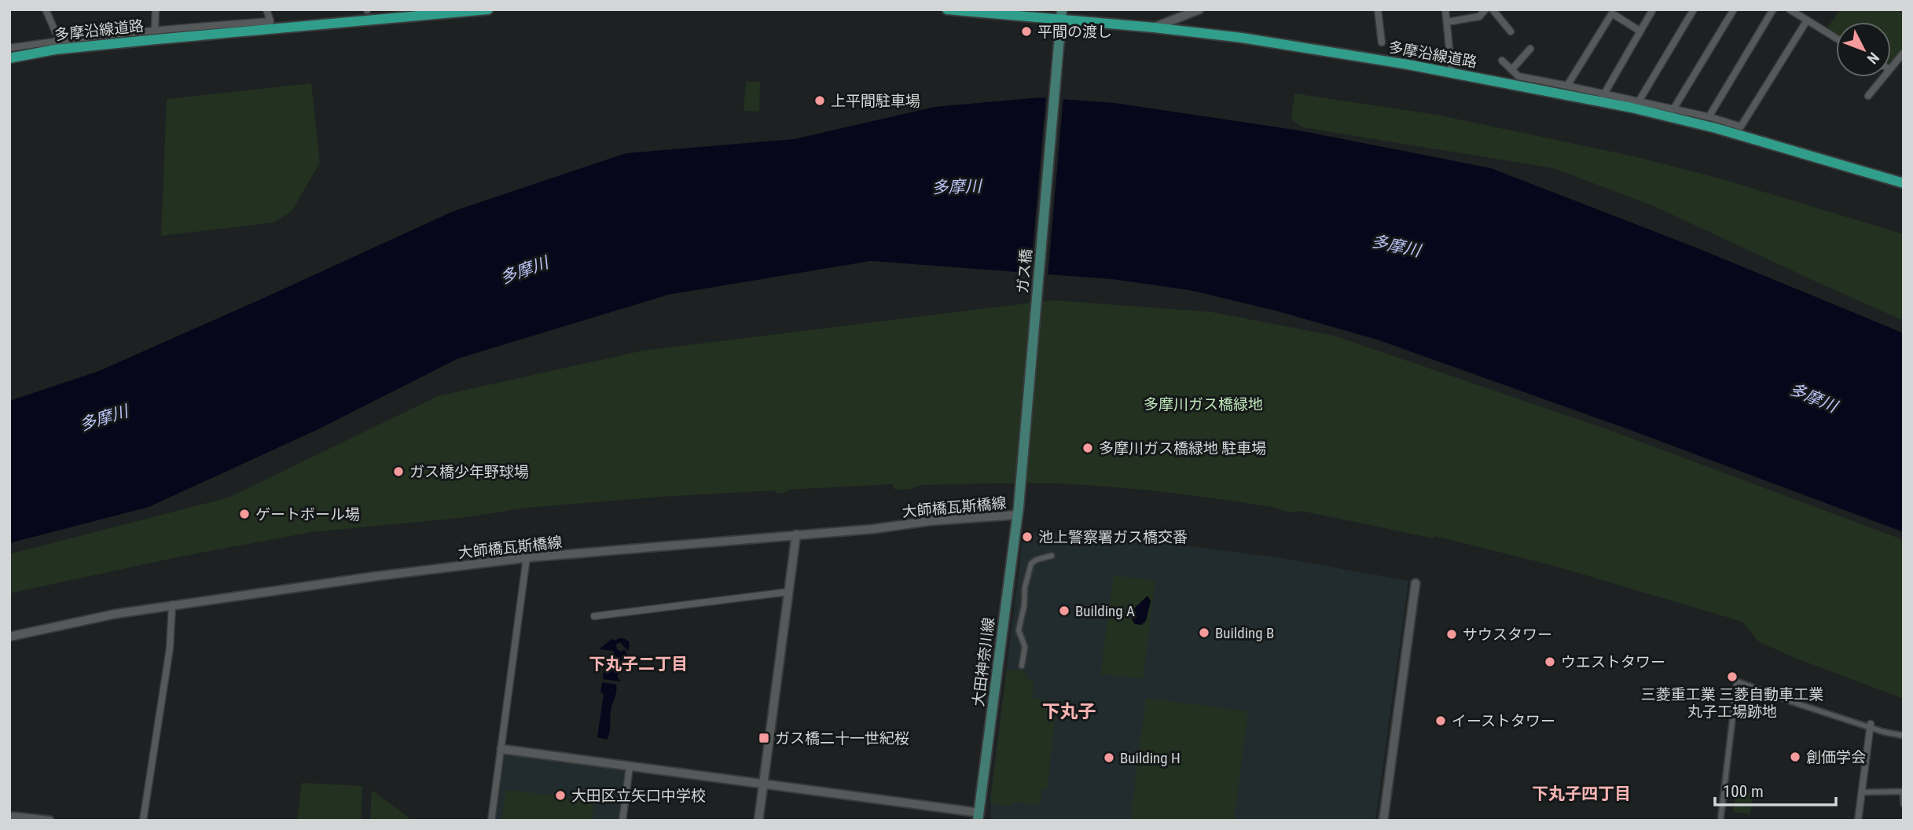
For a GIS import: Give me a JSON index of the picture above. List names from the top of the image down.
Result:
{
  "streets": {
    "main road": ["多摩沿線道路", "ガス橋", "大田神奈川線"],
    "street": ["大師橋瓦斯橋線"]
  },
  "crossings": [
    ["多摩沿線道路", "ガス橋"],
    ["ガス橋", "大師橋瓦斯橋線"],
    ["ガス橋", "大田神奈川線"],
    ["大師橋瓦斯橋線", "大田神奈川線"]
  ],
  "districts": ["下丸子二丁目", "下丸子", "下丸子四丁目"],
  "water": ["多摩川"],
  "parks": ["多摩川ガス橋緑地"],
  "places": {
    "other": [
      "平間の渡し",
      "上平間駐車場",
      "多摩川ガス橋緑地 駐車場",
      "ガス橋少年野球場",
      "ゲートボール場",
      "池上警察署ガス橋交番",
      "Building A",
      "Building B",
      "サウスタワー",
      "ウエストタワー",
      "三菱重工業 三菱自動車工業 丸子工場跡地",
      "イーストタワー",
      "創価学会",
      "Building H",
      "大田区立矢口中学校"
    ],
    "transit": ["ガス橋二十一世紀桜"]
  },
  "scale_bar": "100 m",
  "north": "bottom right"
}
